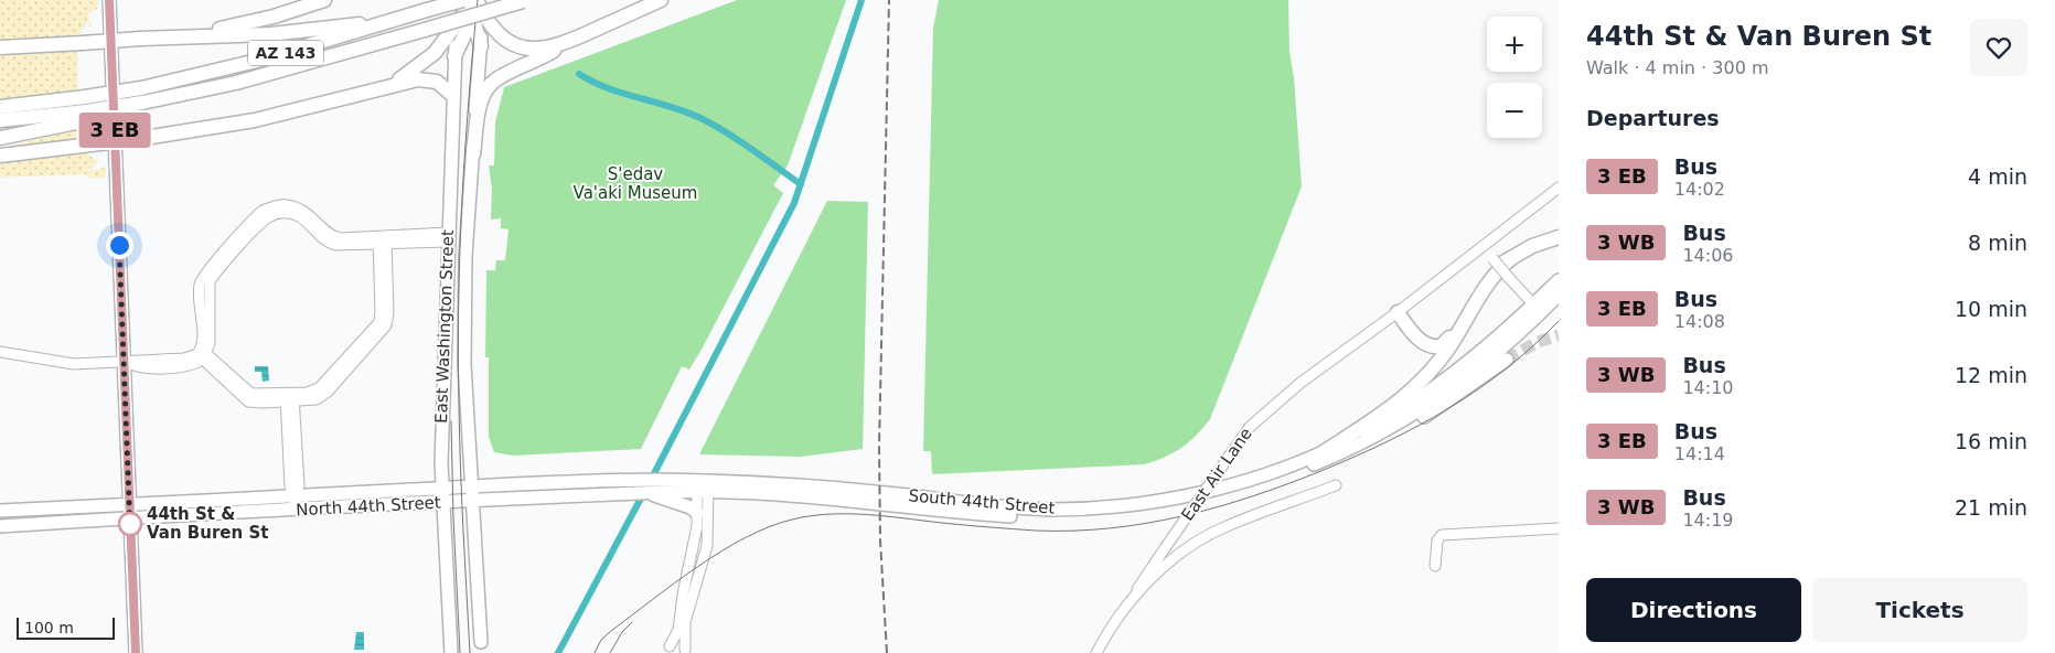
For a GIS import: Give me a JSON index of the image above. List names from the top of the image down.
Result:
{
  "streets": {
    "highway": ["AZ 143"],
    "main road": ["East Washington Street", "South 44th Street", "North 44th Street"],
    "street": ["East Air Lane"]
  },
  "crossings": [
    ["East Washington Street", "South 44th Street"],
    ["East Washington Street", "North 44th Street"],
    ["South 44th Street", "North 44th Street"]
  ],
  "parks": ["S'edav Va'aki Museum"],
  "places": ["44th St & Van Buren St"],
  "scale_bar": "100 m",
  "page": {
    "on_map": "3 EB",
    "heading": [
      ["44th St & Van Buren St", "Walk · 4 min · 300 m"],
      "Departures"
    ],
    "map_buttons": ["+", "−"],
    "list": [
      {
        "mark": "3 EB",
        "name": "Bus",
        "note": "14:02",
        "value": "4 min"
      },
      {
        "mark": "3 WB",
        "name": "Bus",
        "note": "14:06",
        "value": "8 min"
      },
      {
        "mark": "3 EB",
        "name": "Bus",
        "note": "14:08",
        "value": "10 min"
      },
      {
        "mark": "3 WB",
        "name": "Bus",
        "note": "14:10",
        "value": "12 min"
      },
      {
        "mark": "3 EB",
        "name": "Bus",
        "note": "14:14",
        "value": "16 min"
      },
      {
        "mark": "3 WB",
        "name": "Bus",
        "note": "14:19",
        "value": "21 min"
      }
    ],
    "buttons": ["Directions", "Tickets"],
    "scale": "100 m"
  }
}
